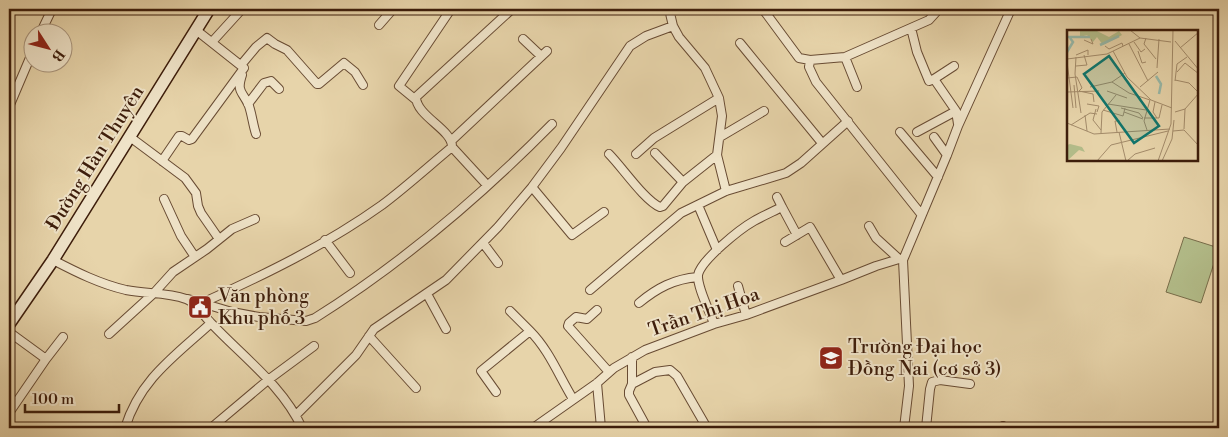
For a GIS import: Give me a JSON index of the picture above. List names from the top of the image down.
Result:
{
  "streets": {
    "street": ["Đường Hàn Thuyên", "Trần Thị Hoa"]
  },
  "places": {
    "public building": ["Văn phòng Khu phố 3"],
    "school or university": ["Trường Đại học Đồng Nai (cơ sở 3)"]
  },
  "scale_bar": "100 m",
  "north": "bottom right"
}
